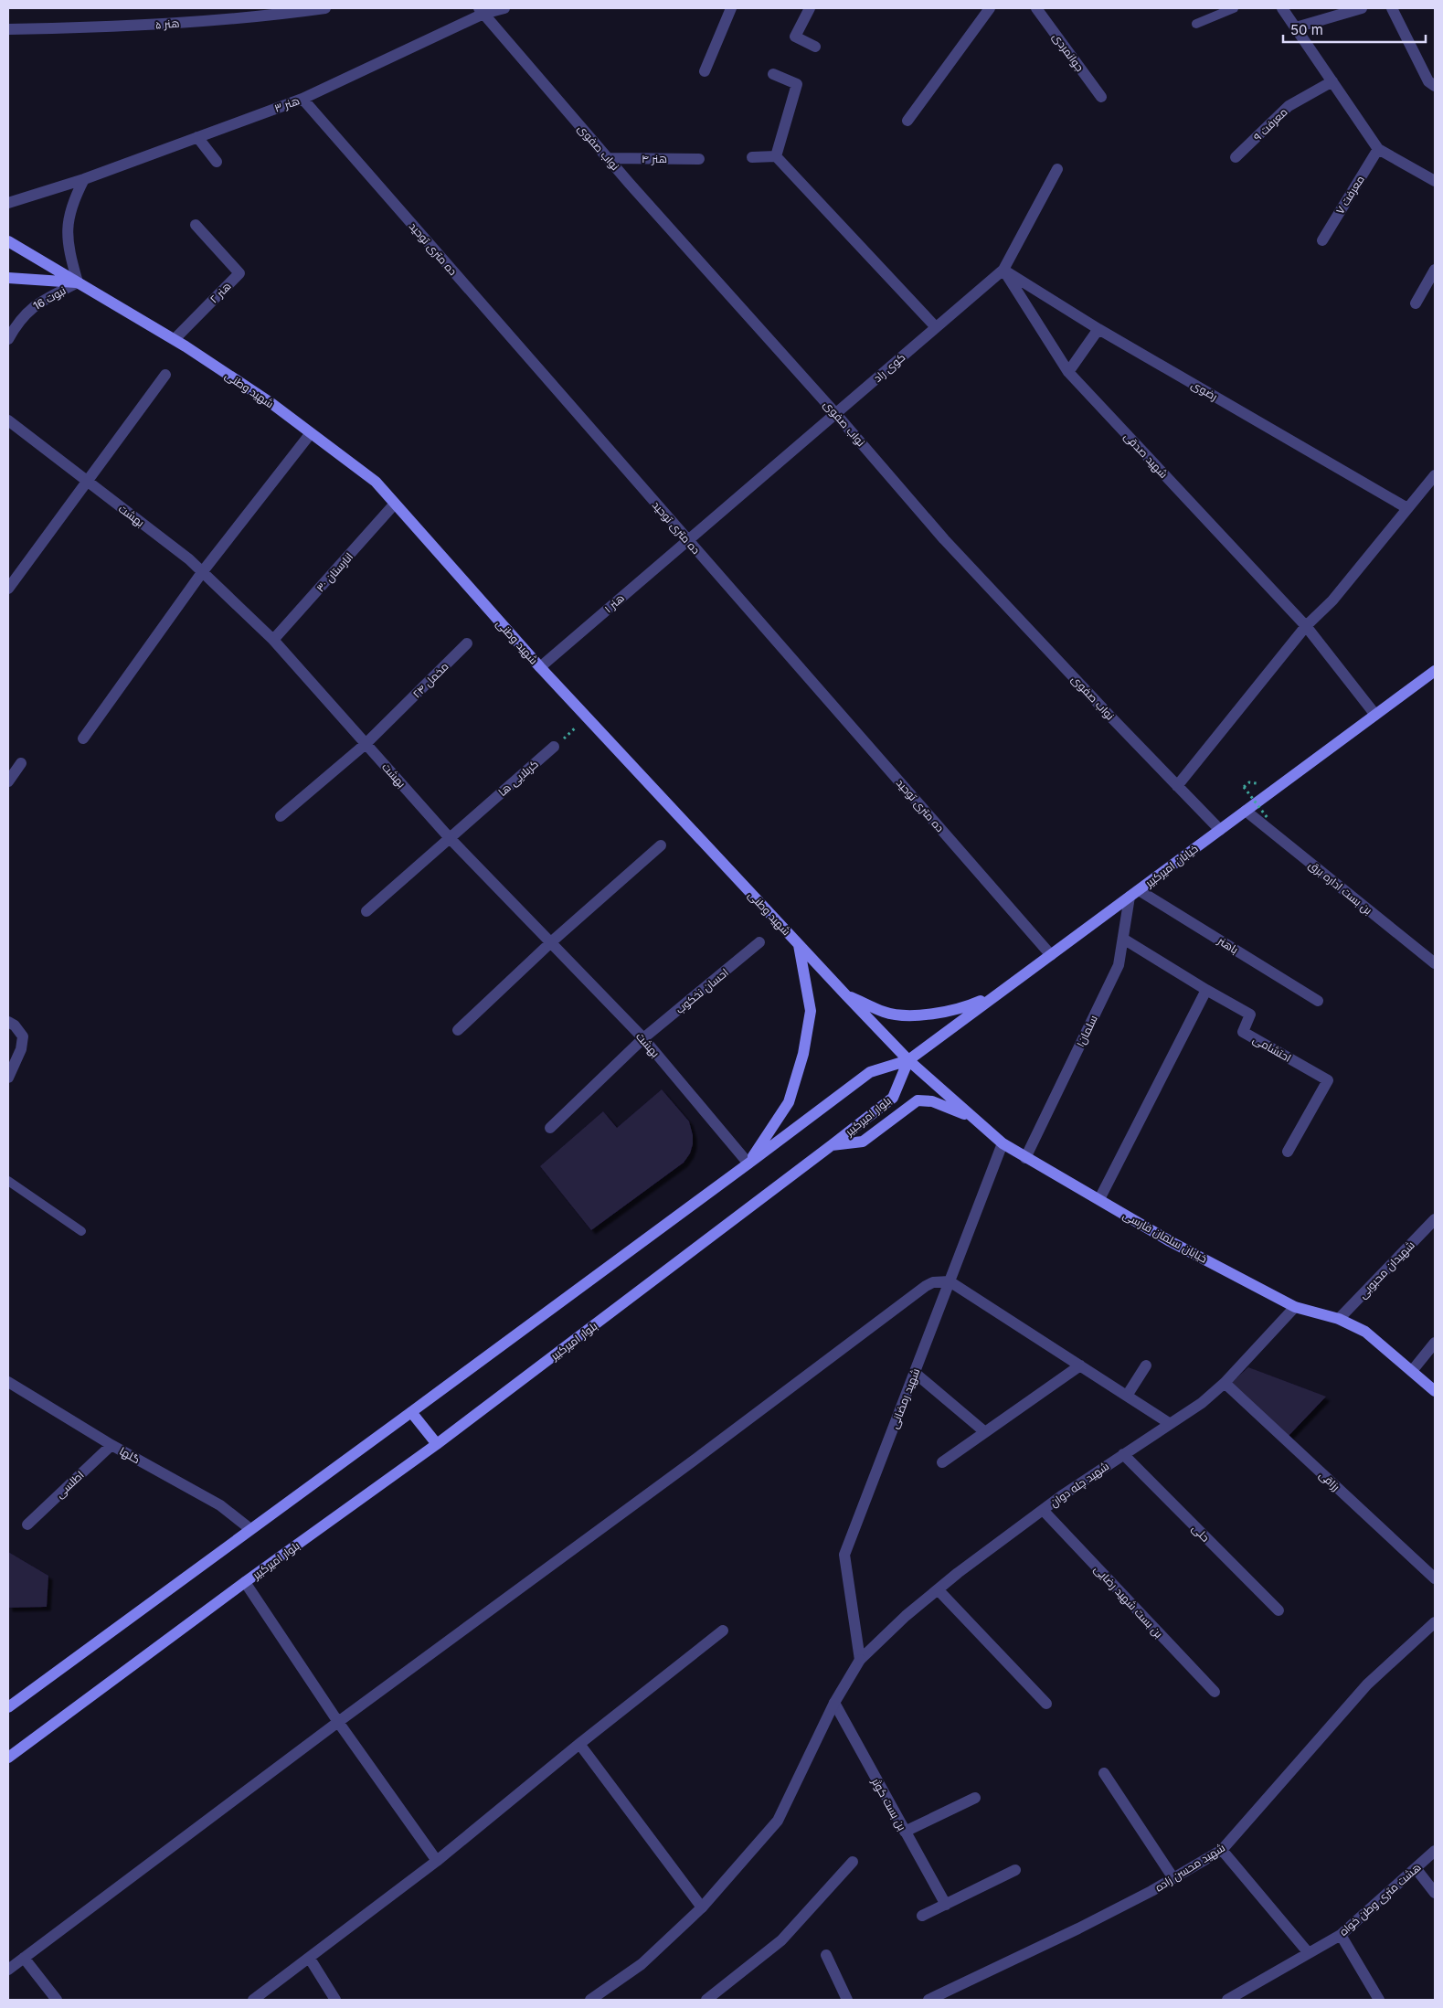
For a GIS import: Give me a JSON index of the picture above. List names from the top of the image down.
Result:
{
  "streets": {
    "main road": [
      "شهید وطنی",
      "خیابان امیرکبیر",
      "بلوار امیرکبیر",
      "خیابان سلمان فارسی"
    ],
    "street": [
      "هنر ۵",
      "جوانمردی",
      "هنر ۳",
      "معرفت ۹",
      "نواب صفوی",
      "هنر ۴",
      "معرفت ۷",
      "ده متری توحید",
      "هنر ۲",
      "نبوت 16",
      "کوی راد",
      "رضوی",
      "شهید صدقی",
      "بهشت",
      "انارستان ۳۰",
      "هنر ۱",
      "مخمل ۲۴",
      "کربلایی ها",
      "بن بست اداره برق",
      "باهنر",
      "احسان نخکوب",
      "سلمان۱",
      "احتشامی",
      "شهیدان محبوبی",
      "شهید رمضانی",
      "گلها",
      "رزاقی",
      "اطلسی",
      "شهید چله دوان",
      "حلی",
      "بن بست شهید رضایی",
      "بن بست کوثر",
      "شهید محسن زاده",
      "هشت متری وطن خواه"
    ]
  },
  "crossings": [
    ["هنر ۳", "نواب صفوی"],
    ["هنر ۳", "ده متری توحید"],
    ["نواب صفوی", "هنر ۴"],
    ["نواب صفوی", "کوی راد"],
    ["نواب صفوی", "خیابان امیرکبیر"],
    ["ده متری توحید", "کوی راد"],
    ["ده متری توحید", "هنر ۱"],
    ["ده متری توحید", "خیابان امیرکبیر"],
    ["هنر ۲", "شهید وطنی"],
    ["نبوت 16", "شهید وطنی"],
    ["کوی راد", "رضوی"],
    ["کوی راد", "شهید صدقی"],
    ["کوی راد", "هنر ۱"],
    ["شهید وطنی", "انارستان ۳۰"],
    ["شهید وطنی", "هنر ۱"],
    ["شهید وطنی", "خیابان امیرکبیر"],
    ["شهید وطنی", "بلوار امیرکبیر"],
    ["شهید وطنی", "خیابان سلمان فارسی"],
    ["رضوی", "شهید صدقی"],
    ["شهید صدقی", "خیابان امیرکبیر"],
    ["بهشت", "انارستان ۳۰"],
    ["بهشت", "مخمل ۲۴"],
    ["بهشت", "کربلایی ها"],
    ["بهشت", "احسان نخکوب"],
    ["خیابان امیرکبیر", "بن بست اداره برق"],
    ["خیابان امیرکبیر", "باهنر"],
    ["خیابان امیرکبیر", "سلمان۱"],
    ["خیابان امیرکبیر", "بلوار امیرکبیر"],
    ["خیابان امیرکبیر", "خیابان سلمان فارسی"],
    ["باهنر", "سلمان۱"],
    ["سلمان۱", "احتشامی"],
    ["سلمان۱", "خیابان سلمان فارسی"],
    ["بلوار امیرکبیر", "خیابان سلمان فارسی"],
    ["خیابان سلمان فارسی", "شهیدان محبوبی"],
    ["خیابان سلمان فارسی", "شهید رمضانی"],
    ["خیابان سلمان فارسی", "شهید چله دوان"],
    ["شهید رمضانی", "شهید چله دوان"],
    ["گلها", "اطلسی"],
    ["رزاقی", "شهید چله دوان"],
    ["شهید چله دوان", "حلی"],
    ["شهید چله دوان", "بن بست شهید رضایی"],
    ["شهید چله دوان", "بن بست کوثر"]
  ],
  "scale_bar": "50 m"
}
